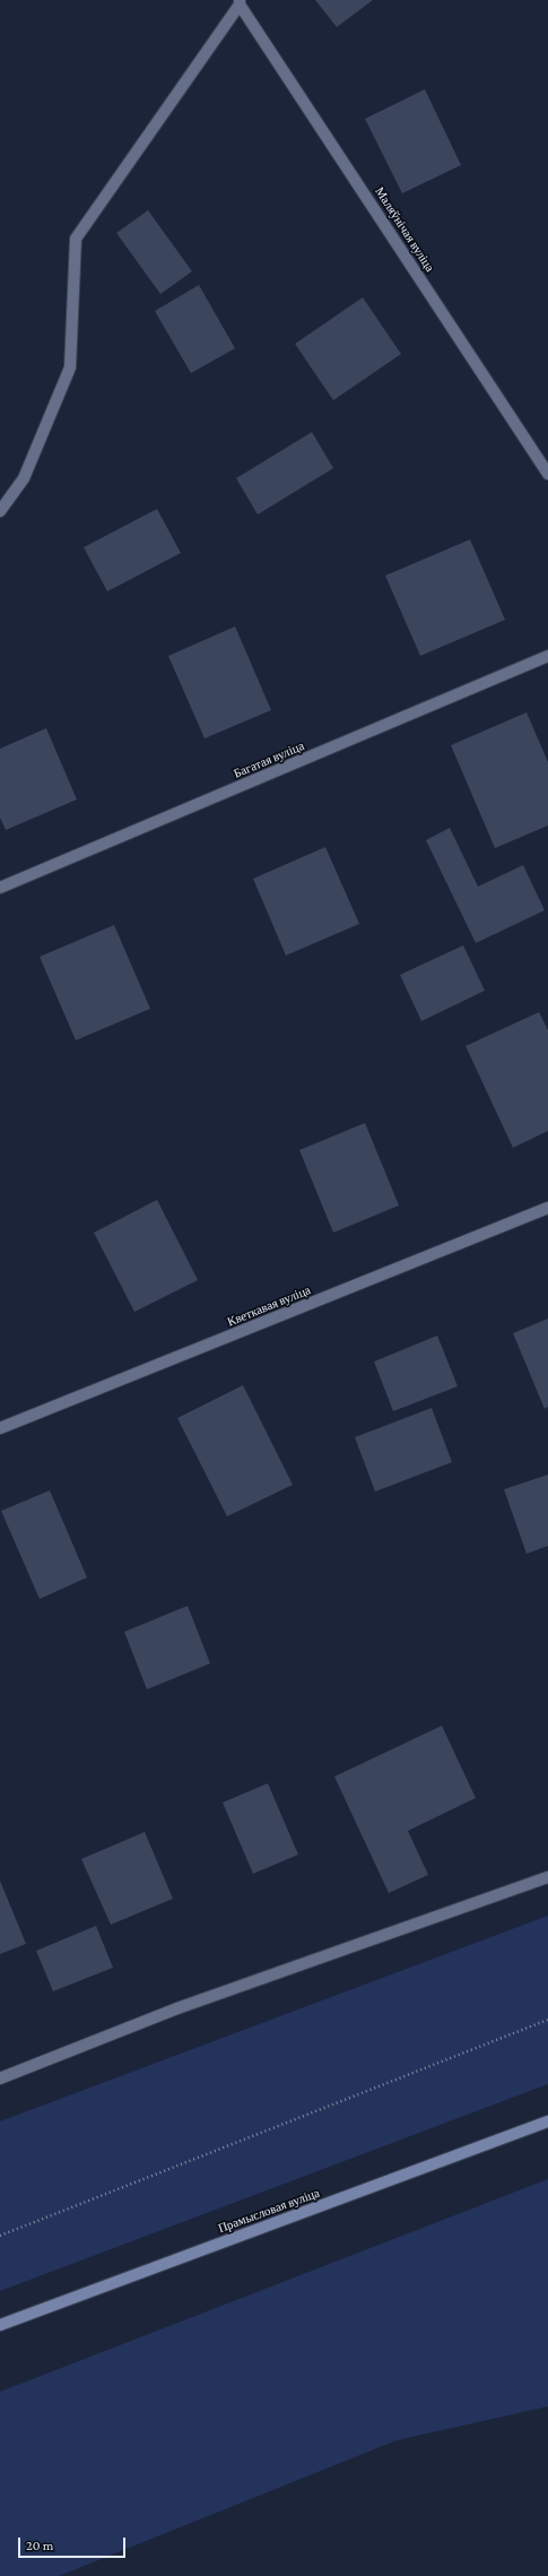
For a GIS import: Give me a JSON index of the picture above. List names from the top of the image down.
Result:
{
  "streets": {
    "main road": ["Прамысловая вуліца"],
    "street": ["Маляўнічая вуліца", "Багатая вуліца", "Кветкавая вуліца"]
  },
  "scale_bar": "20 m"
}
